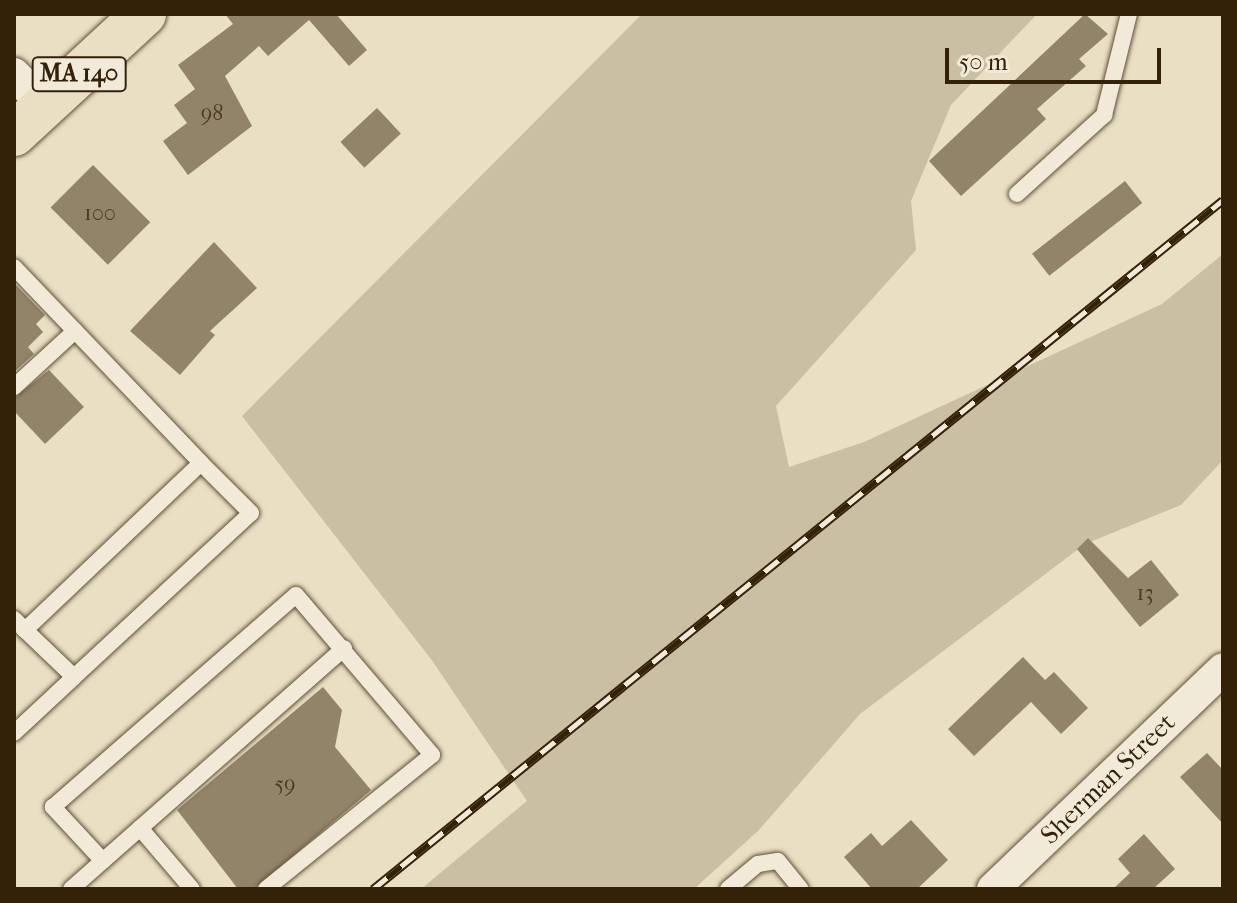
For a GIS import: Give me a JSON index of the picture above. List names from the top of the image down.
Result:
{
  "streets": {
    "main road": ["MA 140"],
    "street": ["Sherman Street"]
  },
  "house_numbers": [
    "98",
    "100",
    "13",
    "59"
  ],
  "scale_bar": "50 m"
}
